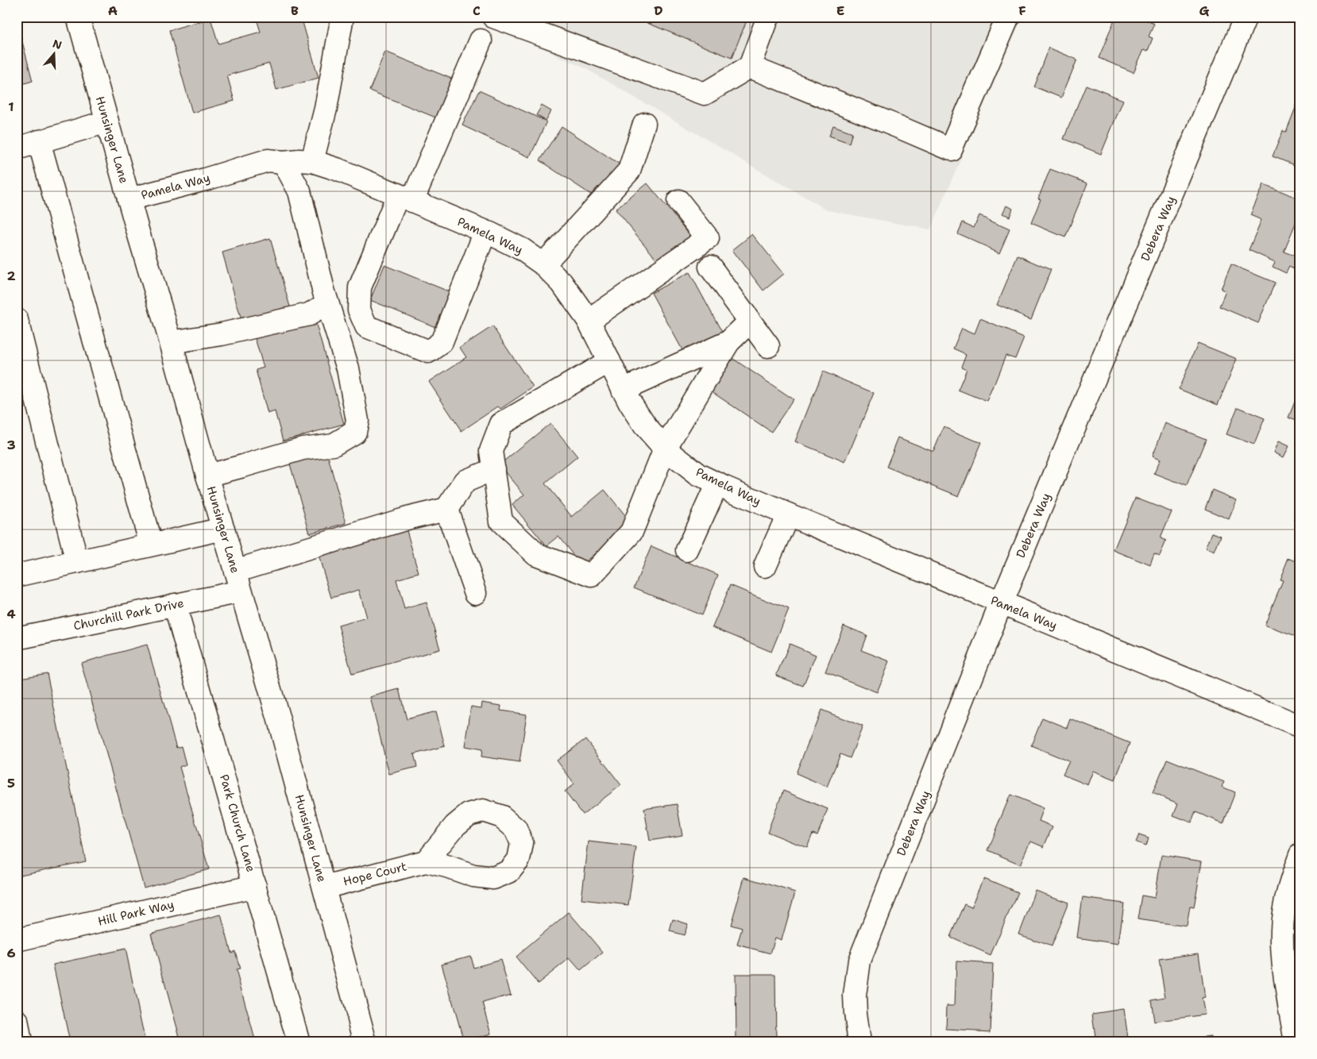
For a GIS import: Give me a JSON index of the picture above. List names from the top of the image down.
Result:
{
  "streets": {
    "street": [
      "Hunsinger Lane",
      "Pamela Way",
      "Debera Way",
      "Churchill Park Drive",
      "Park Church Lane",
      "Hope Court",
      "Hill Park Way"
    ]
  },
  "crossings": [
    ["Hunsinger Lane", "Pamela Way"],
    ["Hunsinger Lane", "Churchill Park Drive"],
    ["Hunsinger Lane", "Hope Court"],
    ["Pamela Way", "Debera Way"],
    ["Churchill Park Drive", "Park Church Lane"],
    ["Park Church Lane", "Hill Park Way"]
  ],
  "north": "top",
  "grid": {
    "columns": [
      "A",
      "B",
      "C",
      "D",
      "E",
      "F",
      "G"
    ],
    "rows": [
      "1",
      "2",
      "3",
      "4",
      "5",
      "6"
    ]
  }
}
